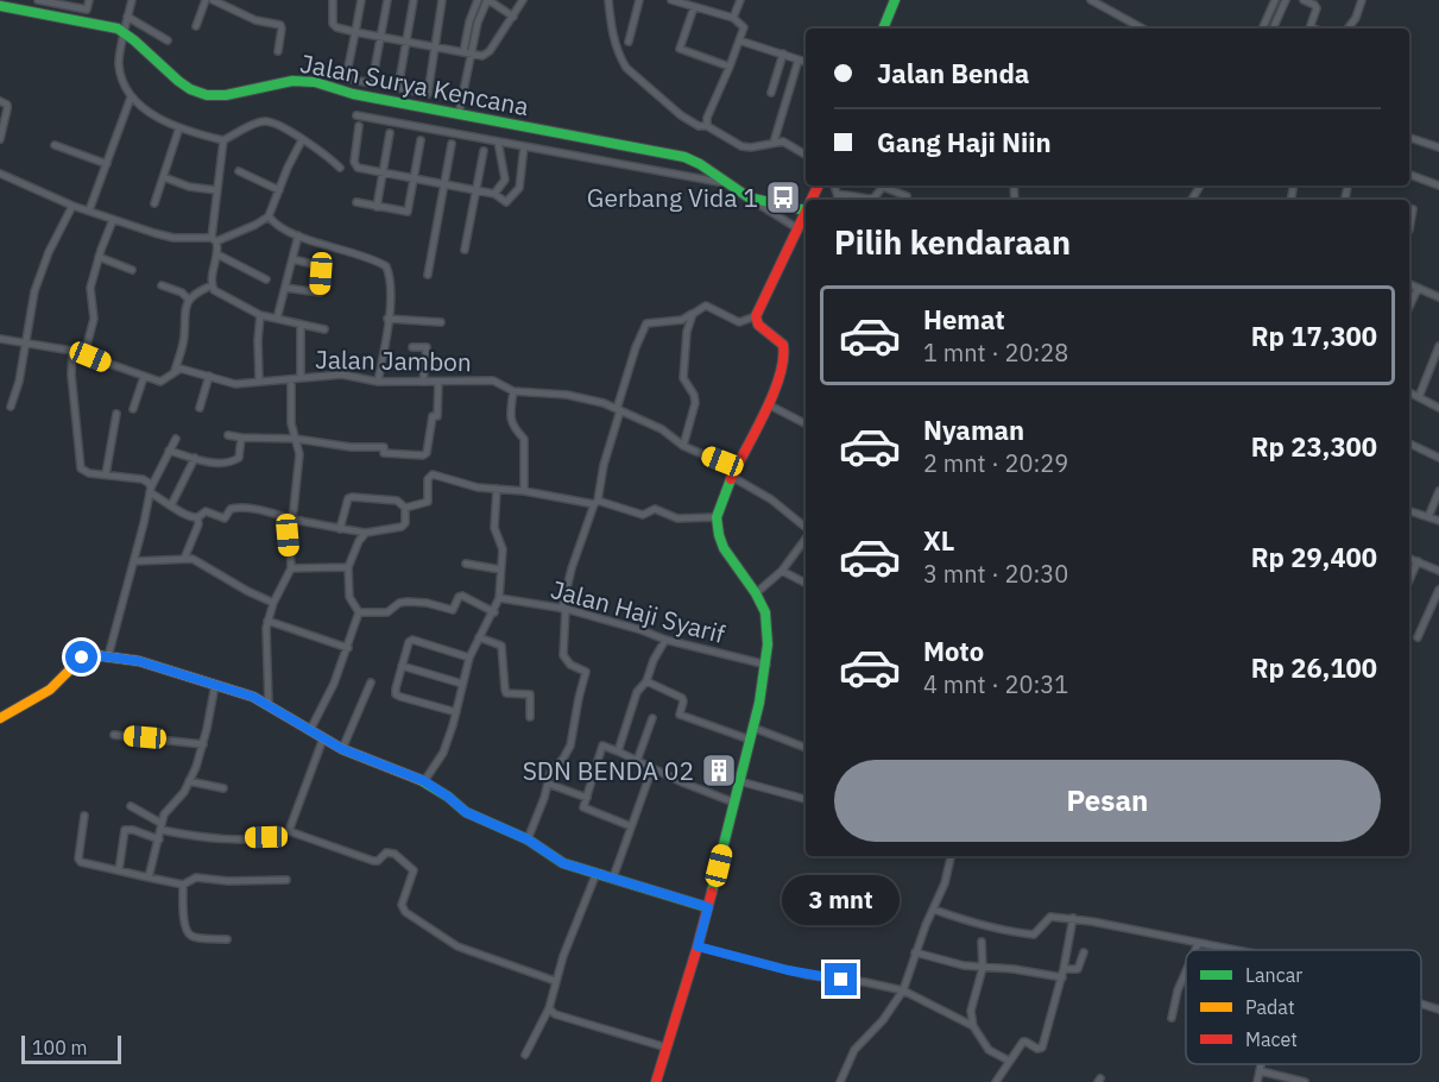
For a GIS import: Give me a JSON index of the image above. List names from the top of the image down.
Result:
{
  "streets": {
    "street": ["Jalan Surya Kencana", "Jalan Jambon", "Jalan Haji Syarif"]
  },
  "places": {
    "bus stop": ["Gerbang Vida 1"],
    "building": ["SDN BENDA 02"]
  },
  "legend": ["Lancar", "Padat", "Macet"],
  "scale_bar": "100 m",
  "page": {
    "banner": ["Jalan Benda", "Gang Haji Niin"],
    "heading": "Pilih kendaraan",
    "list": [
      {
        "name": "Hemat",
        "note": "1 mnt · 20:28",
        "value": "Rp 17,300"
      },
      {
        "name": "Nyaman",
        "note": "2 mnt · 20:29",
        "value": "Rp 23,300"
      },
      {
        "name": "XL",
        "note": "3 mnt · 20:30",
        "value": "Rp 29,400"
      },
      {
        "name": "Moto",
        "note": "4 mnt · 20:31",
        "value": "Rp 26,100"
      }
    ],
    "buttons": "Pesan",
    "bubble": "3 mnt",
    "scale": "100 m"
  }
}
